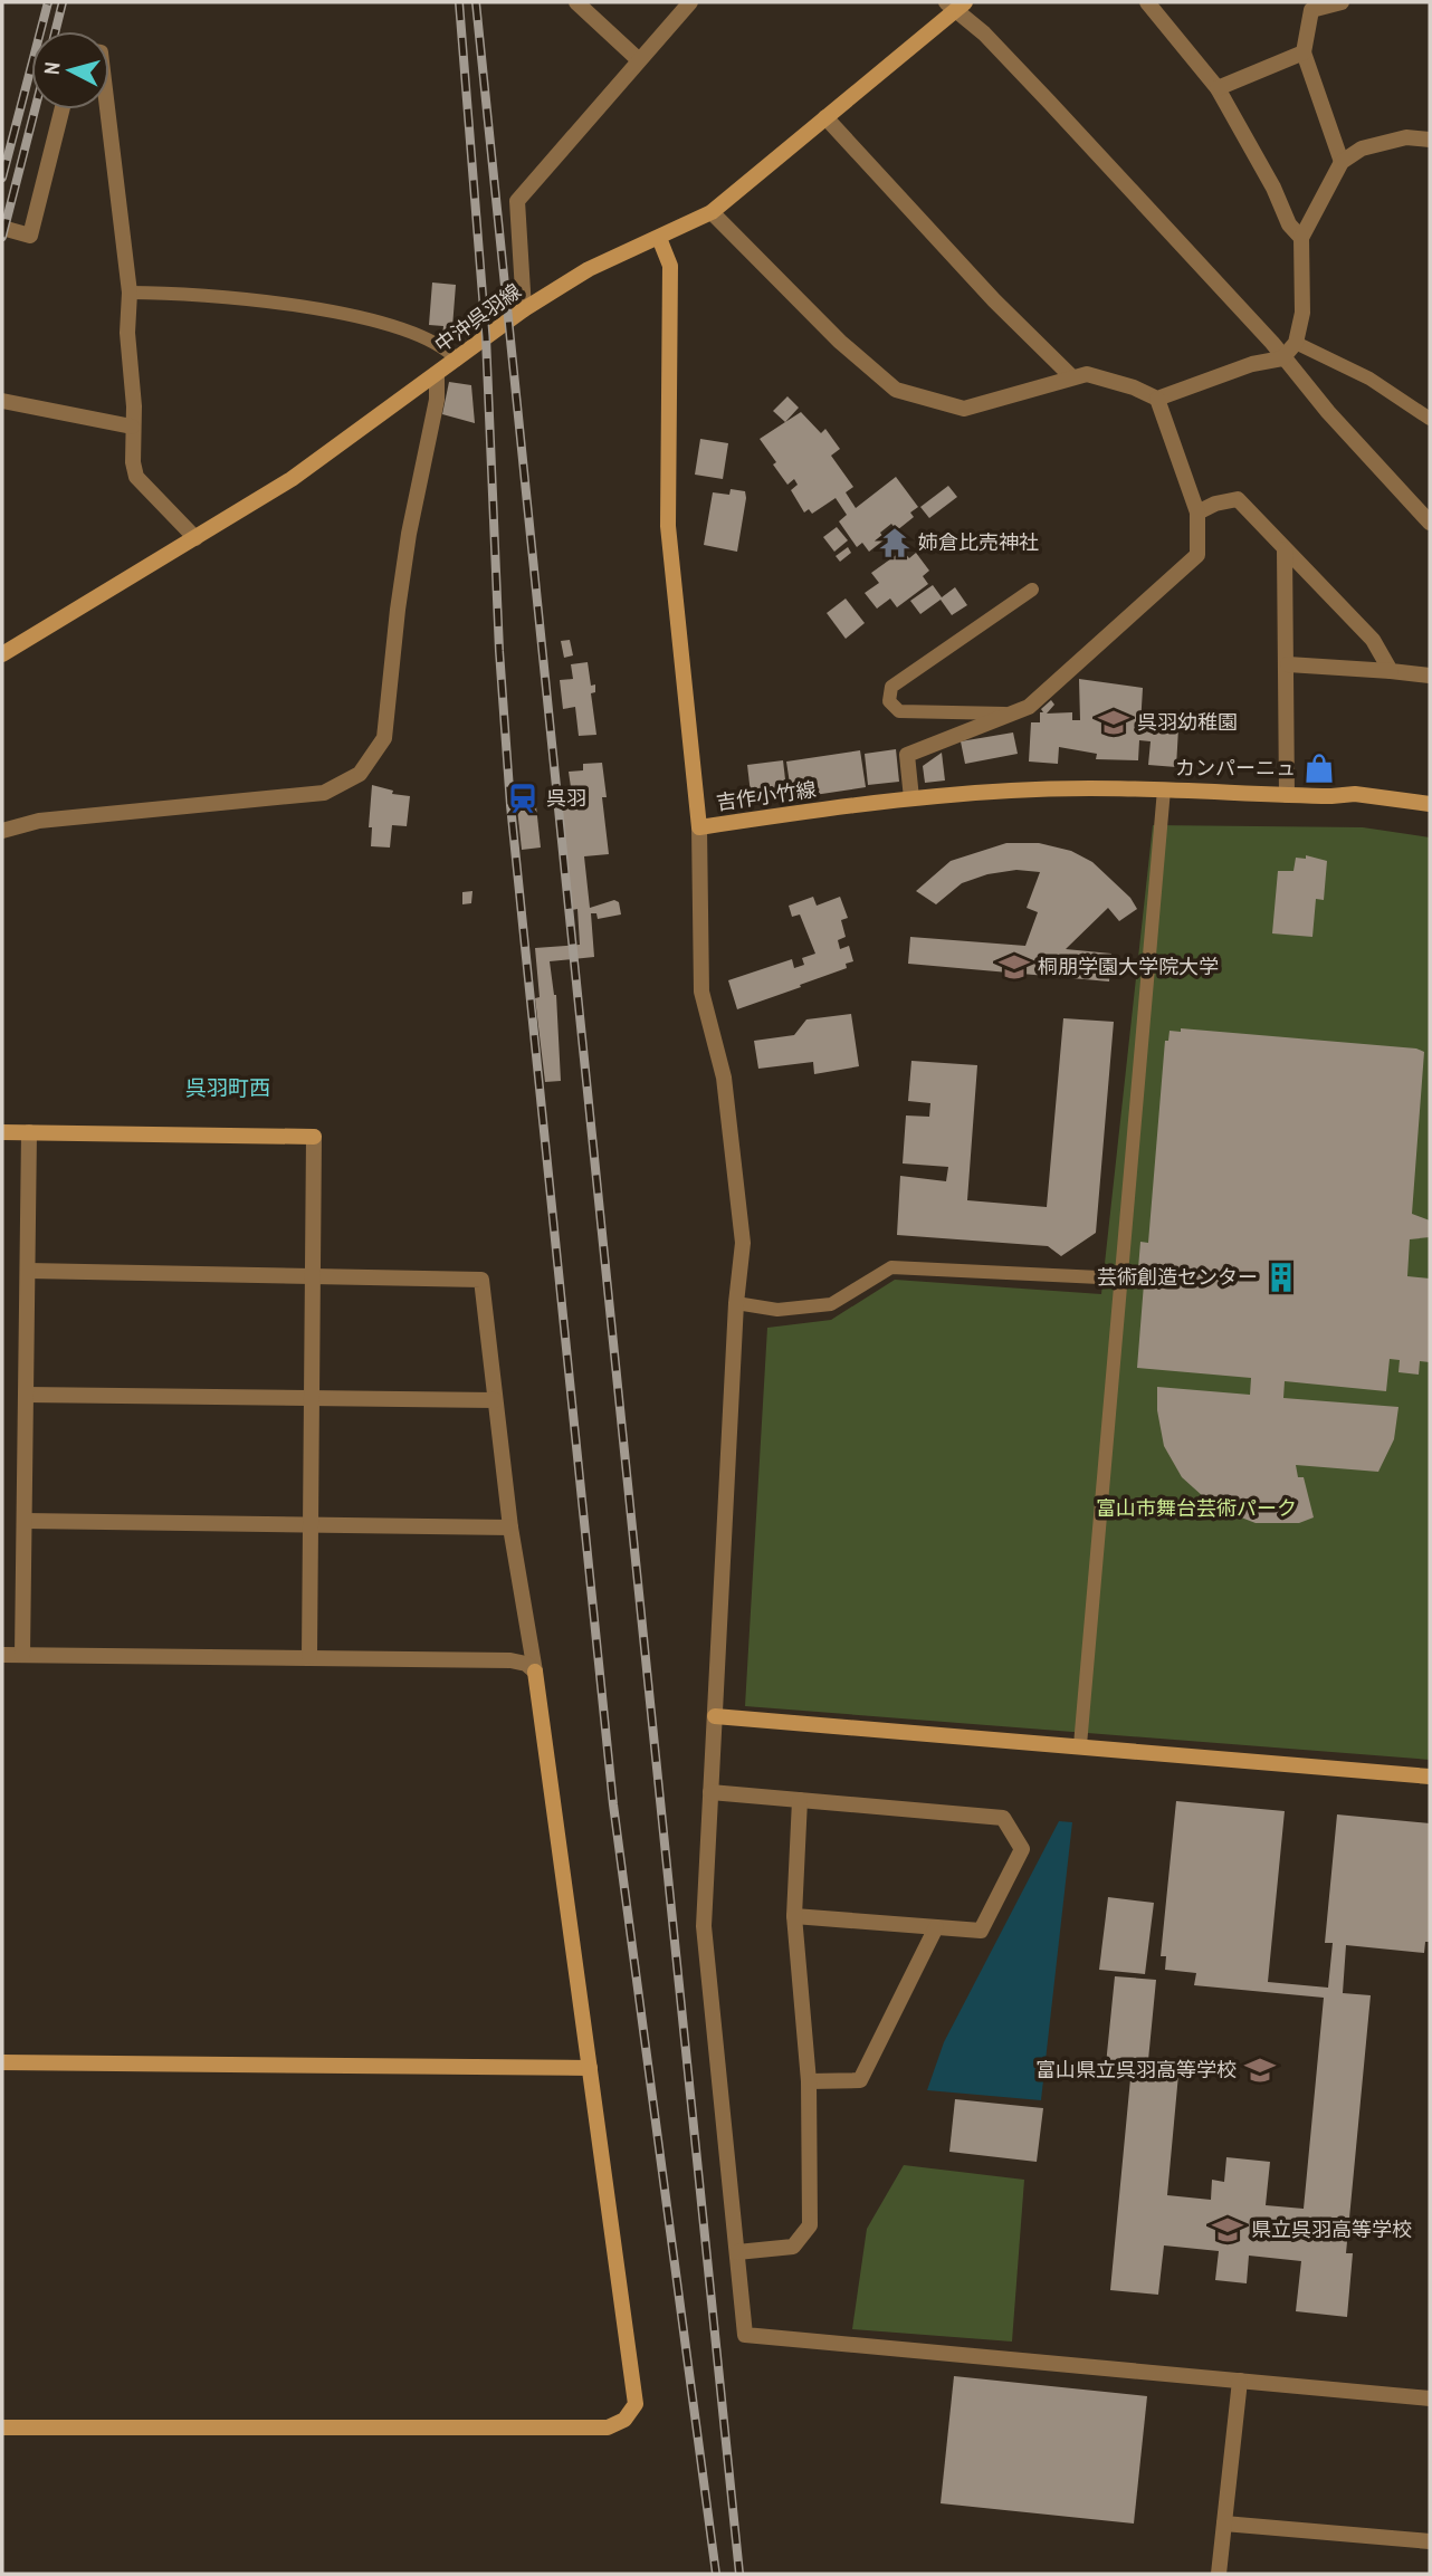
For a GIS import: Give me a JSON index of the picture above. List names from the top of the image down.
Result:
{
  "streets": {
    "street": ["中沖呉羽線", "吉作小竹線"]
  },
  "crossings": [
    ["中沖呉羽線", "吉作小竹線"]
  ],
  "districts": ["呉羽町西"],
  "parks": ["富山市舞台芸術パーク"],
  "places": {
    "temple": ["姉倉比売神社"],
    "school or university": [
      "呉羽幼稚園",
      "桐朋学園大学院大学",
      "富山県立呉羽高等学校",
      "県立呉羽高等学校"
    ],
    "shop": ["カンパーニュ"],
    "station": ["呉羽"],
    "building": ["芸術創造センター"]
  },
  "north": "left"
}
